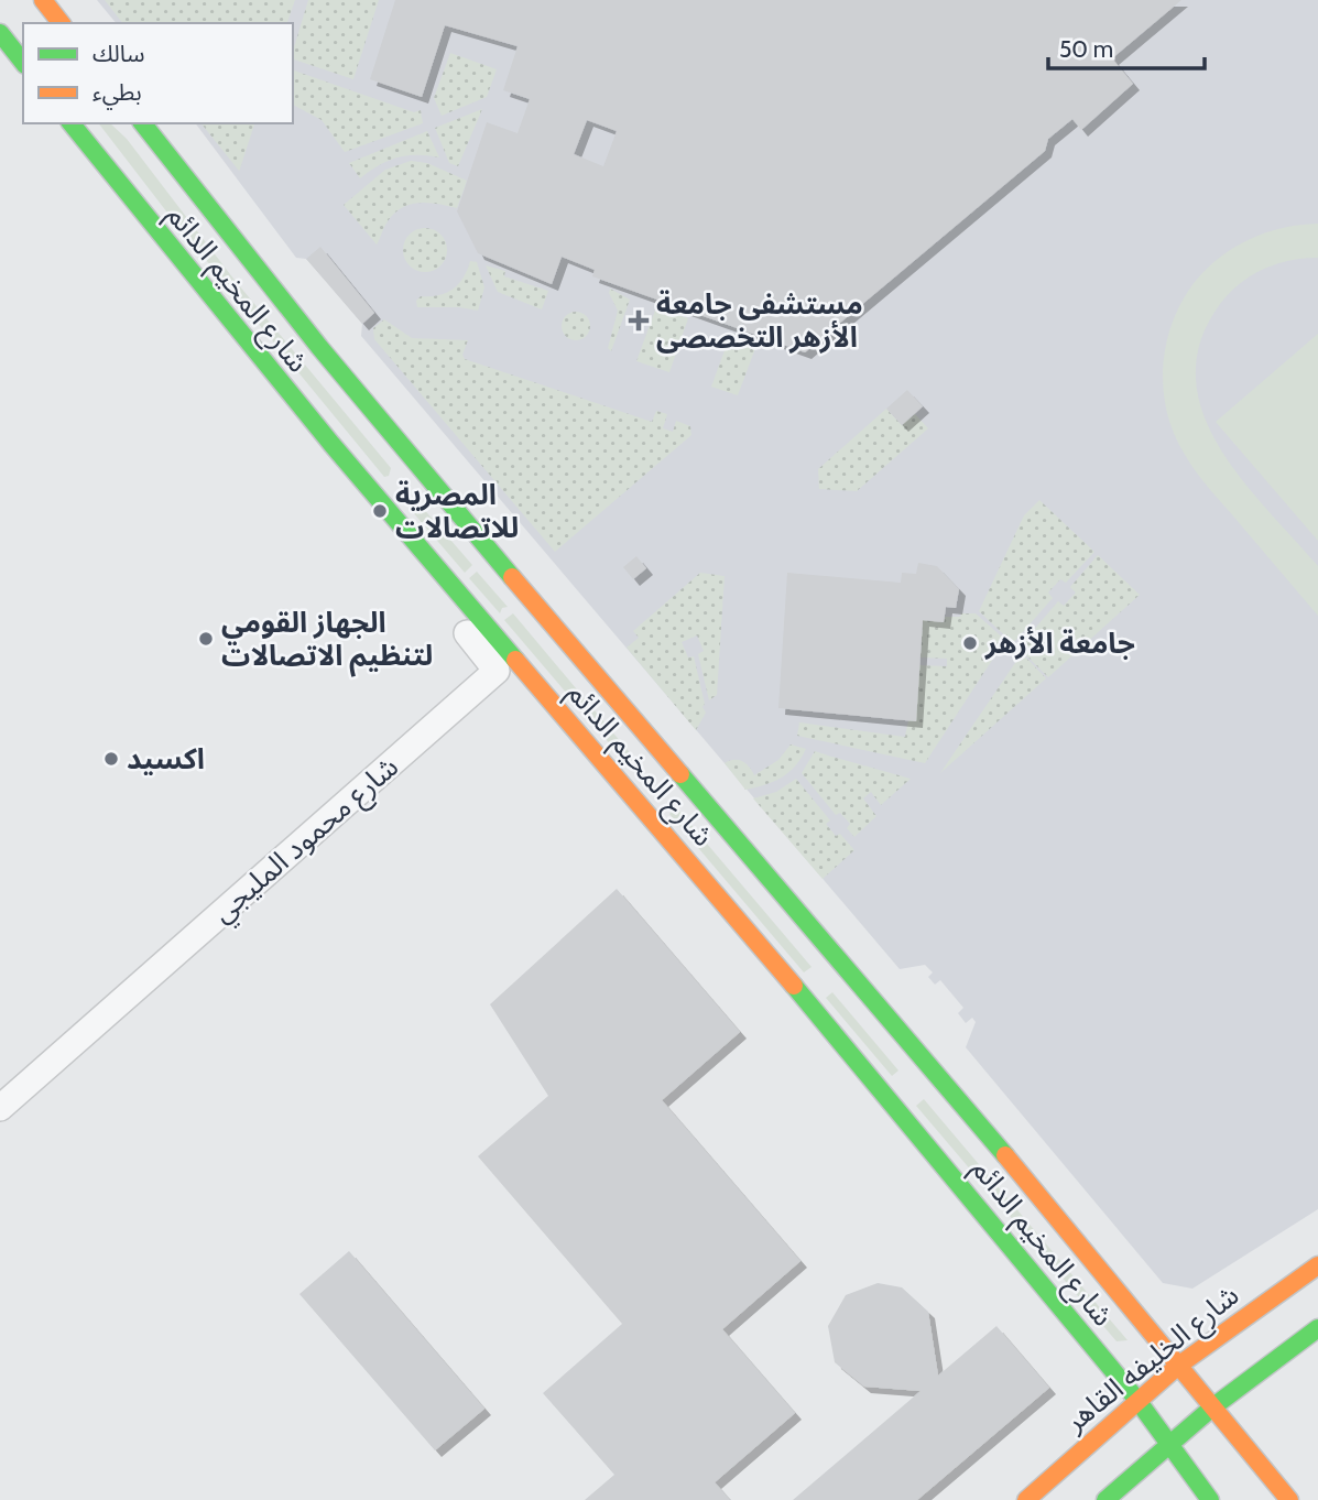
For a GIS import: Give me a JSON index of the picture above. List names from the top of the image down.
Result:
{
  "streets": {
    "main road": ["شارع المخيم الدائم", "شارع الخليفه القاهر"],
    "street": ["شارع محمود المليجي"]
  },
  "crossings": [
    ["شارع المخيم الدائم", "شارع محمود المليجي"],
    ["شارع المخيم الدائم", "شارع الخليفه القاهر"]
  ],
  "places": {
    "health": ["مستشفى جامعة الأزهر التخصصى"],
    "other": [
      "المصرية للاتصالات",
      "الجهاز القومي لتنظيم الاتصالات",
      "جامعة الأزهر",
      "اكسيد"
    ]
  },
  "legend": ["سالك", "بطيء"],
  "scale_bar": "50 m"
}
